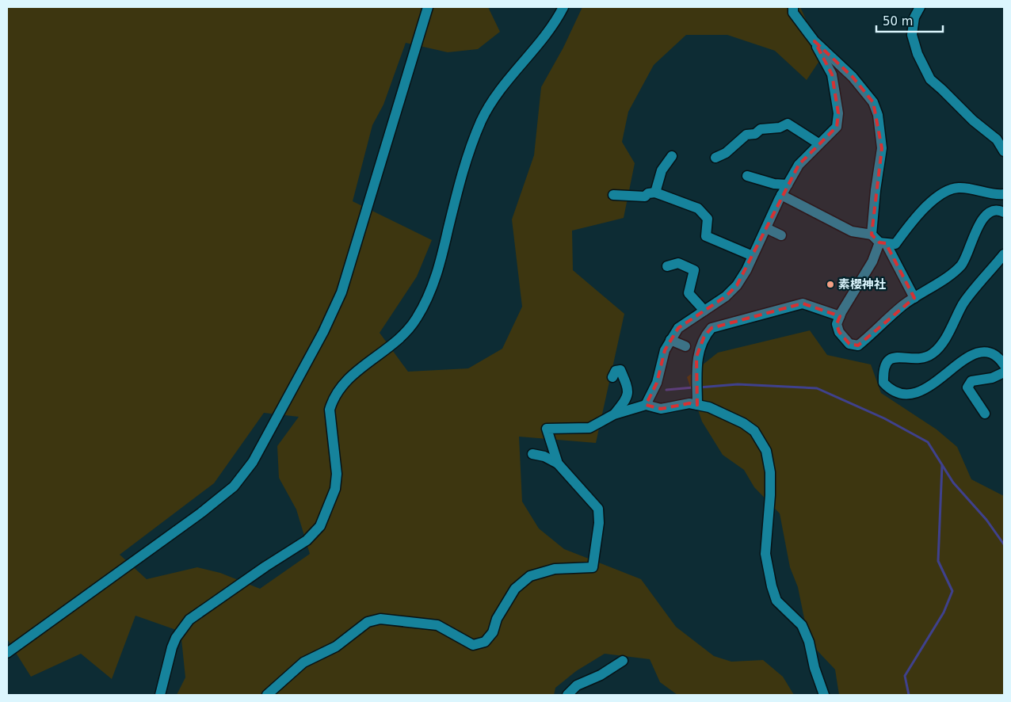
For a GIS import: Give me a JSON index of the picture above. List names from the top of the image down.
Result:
{
  "places": ["素櫻神社"],
  "scale_bar": "50 m"
}
